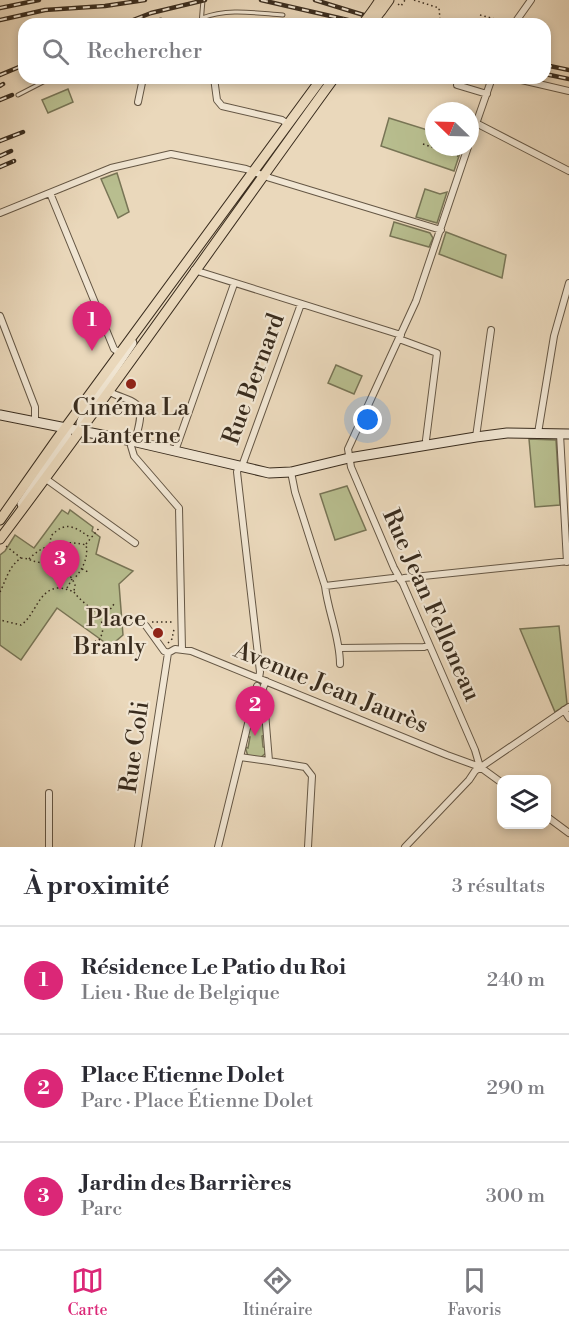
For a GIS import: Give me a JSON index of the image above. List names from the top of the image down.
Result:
{
  "streets": {
    "street": [
      "Rue Bernard",
      "Rue Jean Felloneau",
      "Avenue Jean Jaurès",
      "Rue Coli"
    ]
  },
  "crossings": [
    ["Rue Jean Felloneau", "Avenue Jean Jaurès"]
  ],
  "places": ["Cinéma La Lanterne", "Place Branly"],
  "north": "top left",
  "page": {
    "search": "Rechercher",
    "pins": ["1", "3", "2"],
    "heading": ["À proximité", "3 résultats"],
    "list": [
      {
        "mark": "1",
        "name": "Résidence Le Patio du Roi",
        "note": "Lieu · Rue de Belgique",
        "value": "240 m"
      },
      {
        "mark": "2",
        "name": "Place Etienne Dolet",
        "note": "Parc · Place Étienne Dolet",
        "value": "290 m"
      },
      {
        "mark": "3",
        "name": "Jardin des Barrières",
        "note": "Parc",
        "value": "300 m"
      }
    ],
    "nav": ["Carte", "Itinéraire", "Favoris"]
  }
}
